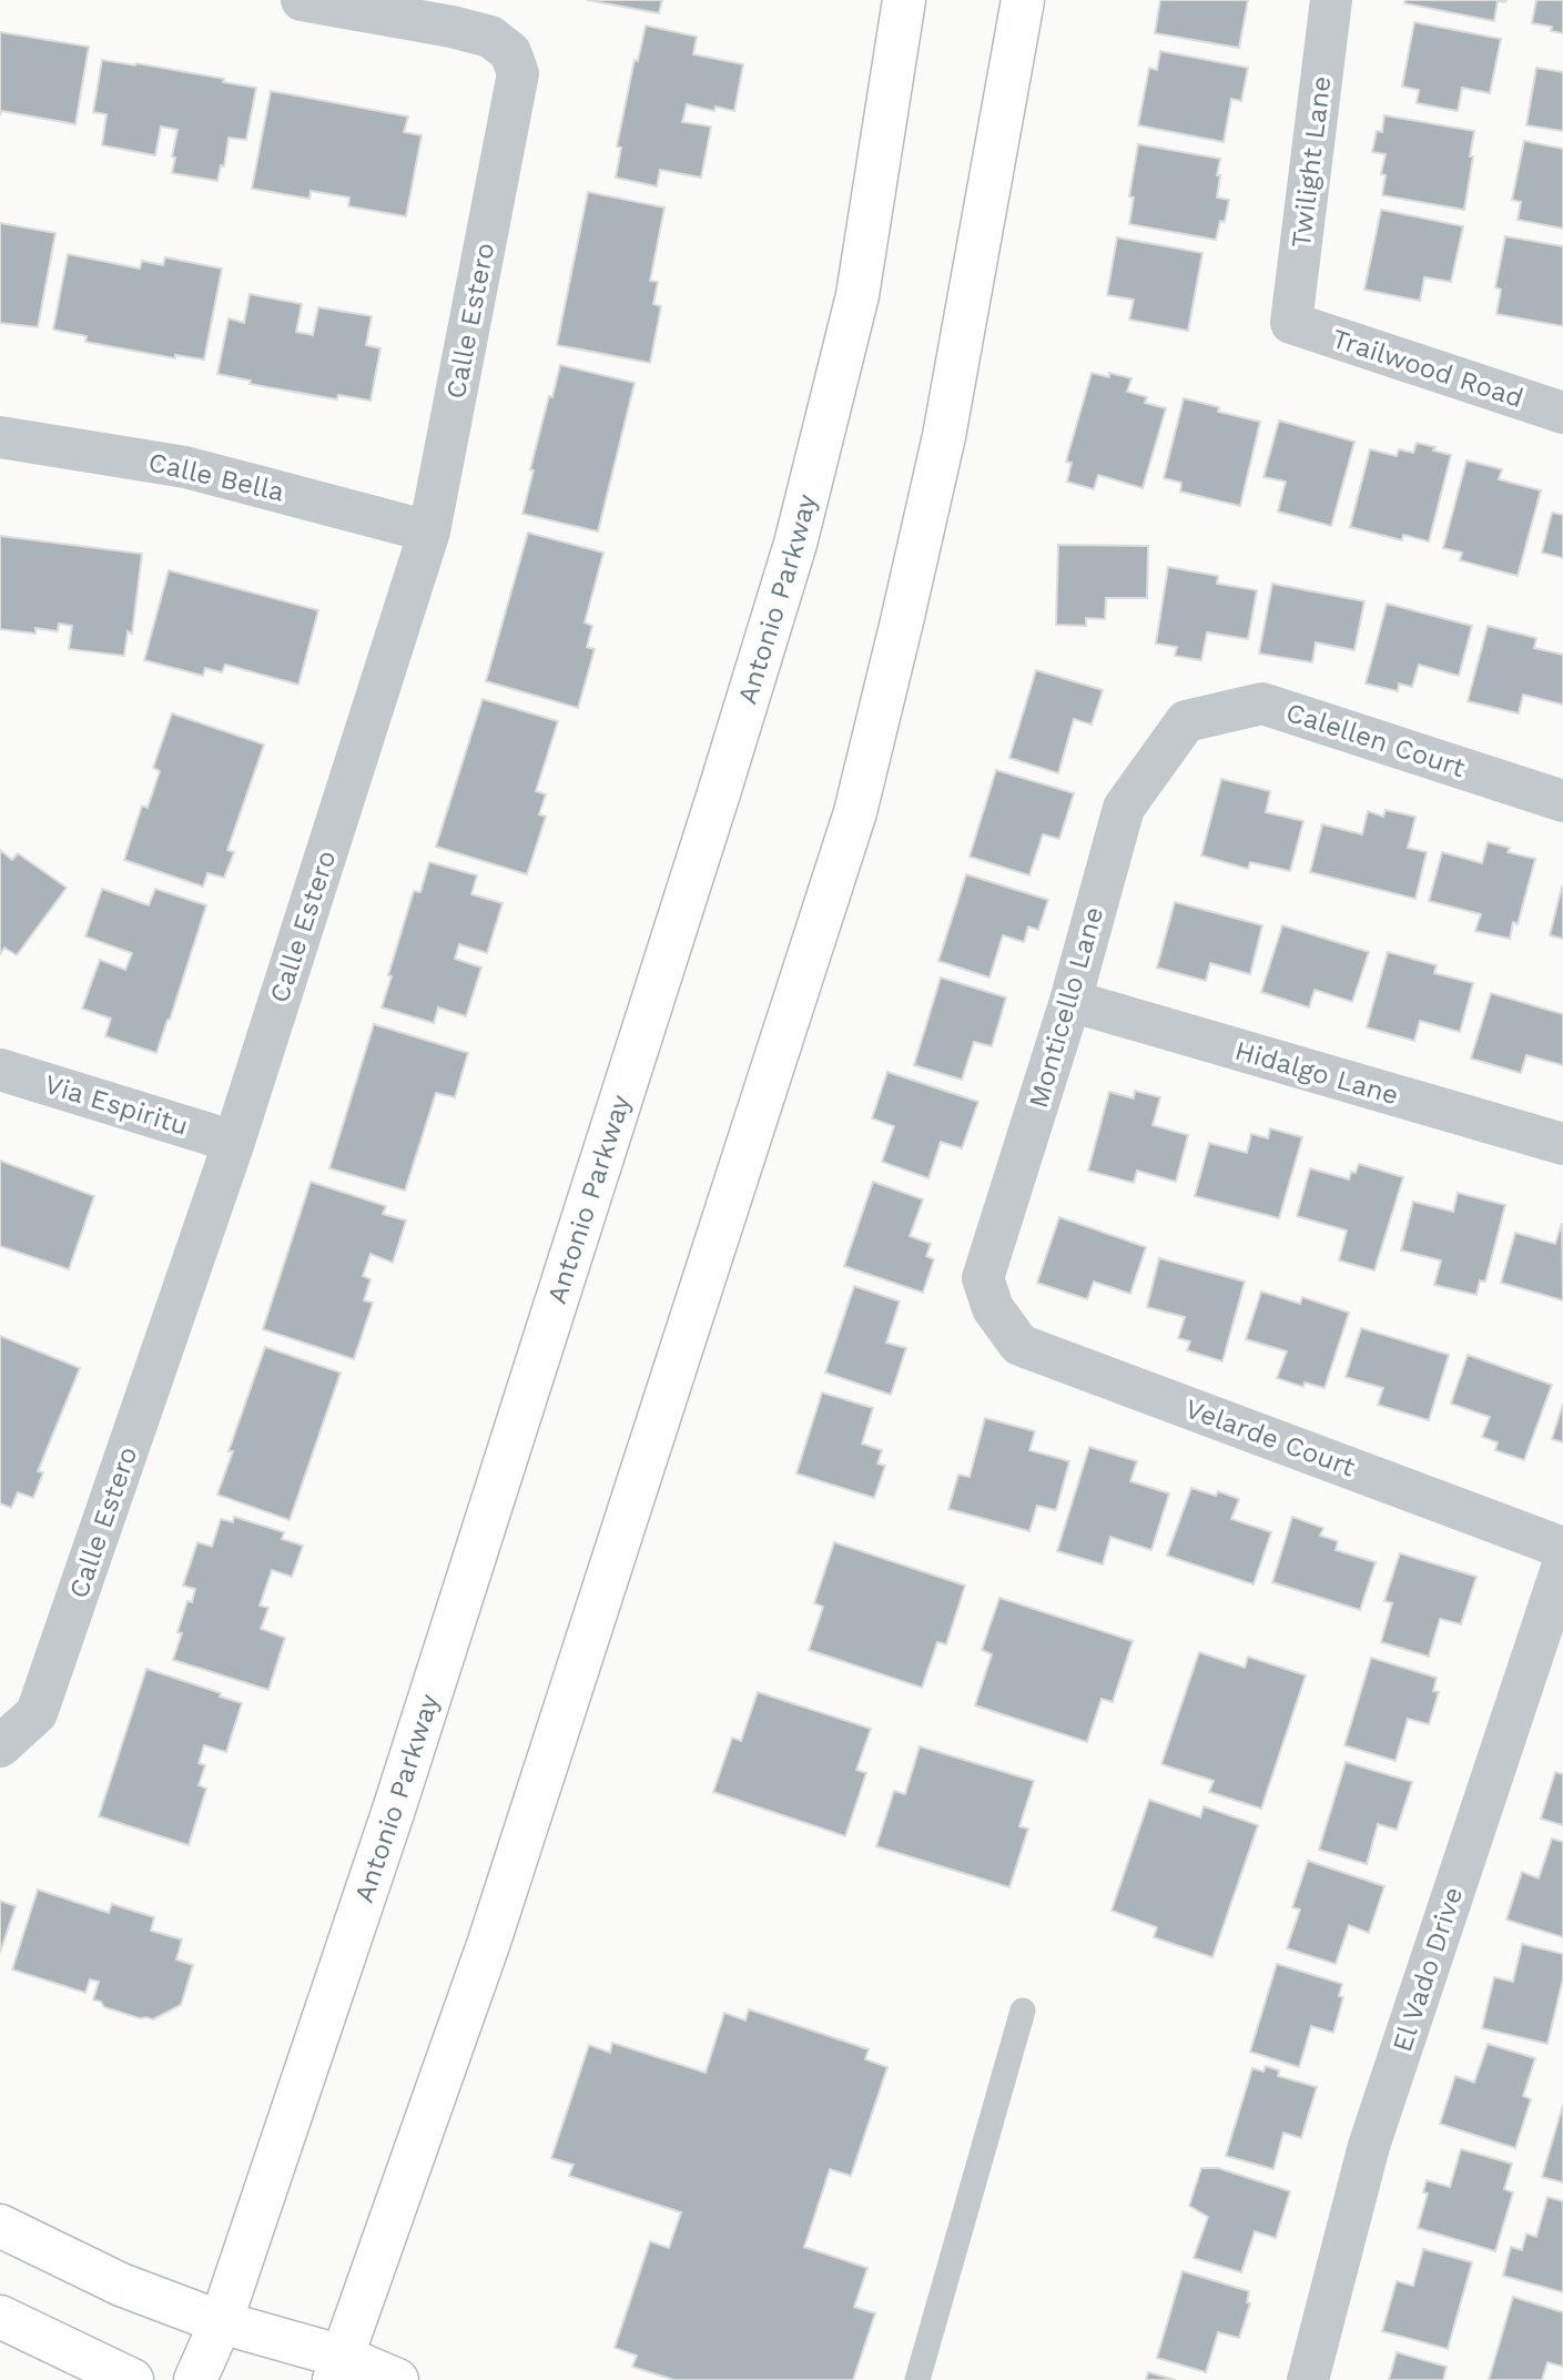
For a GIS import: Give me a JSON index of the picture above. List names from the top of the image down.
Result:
{
  "streets": {
    "main road": ["Antonio Parkway"],
    "street": [
      "Twilight Lane",
      "Calle Estero",
      "Trailwood Road",
      "Calle Bella",
      "Calellen Court",
      "Monticello Lane",
      "Hidalgo Lane",
      "Via Espiritu",
      "Velarde Court",
      "El Vado Drive"
    ]
  },
  "crossings": [
    ["Twilight Lane", "Trailwood Road"],
    ["Calle Estero", "Calle Bella"],
    ["Calle Estero", "Via Espiritu"],
    ["Calellen Court", "Monticello Lane"],
    ["Monticello Lane", "Hidalgo Lane"],
    ["Monticello Lane", "Velarde Court"]
  ]
}
